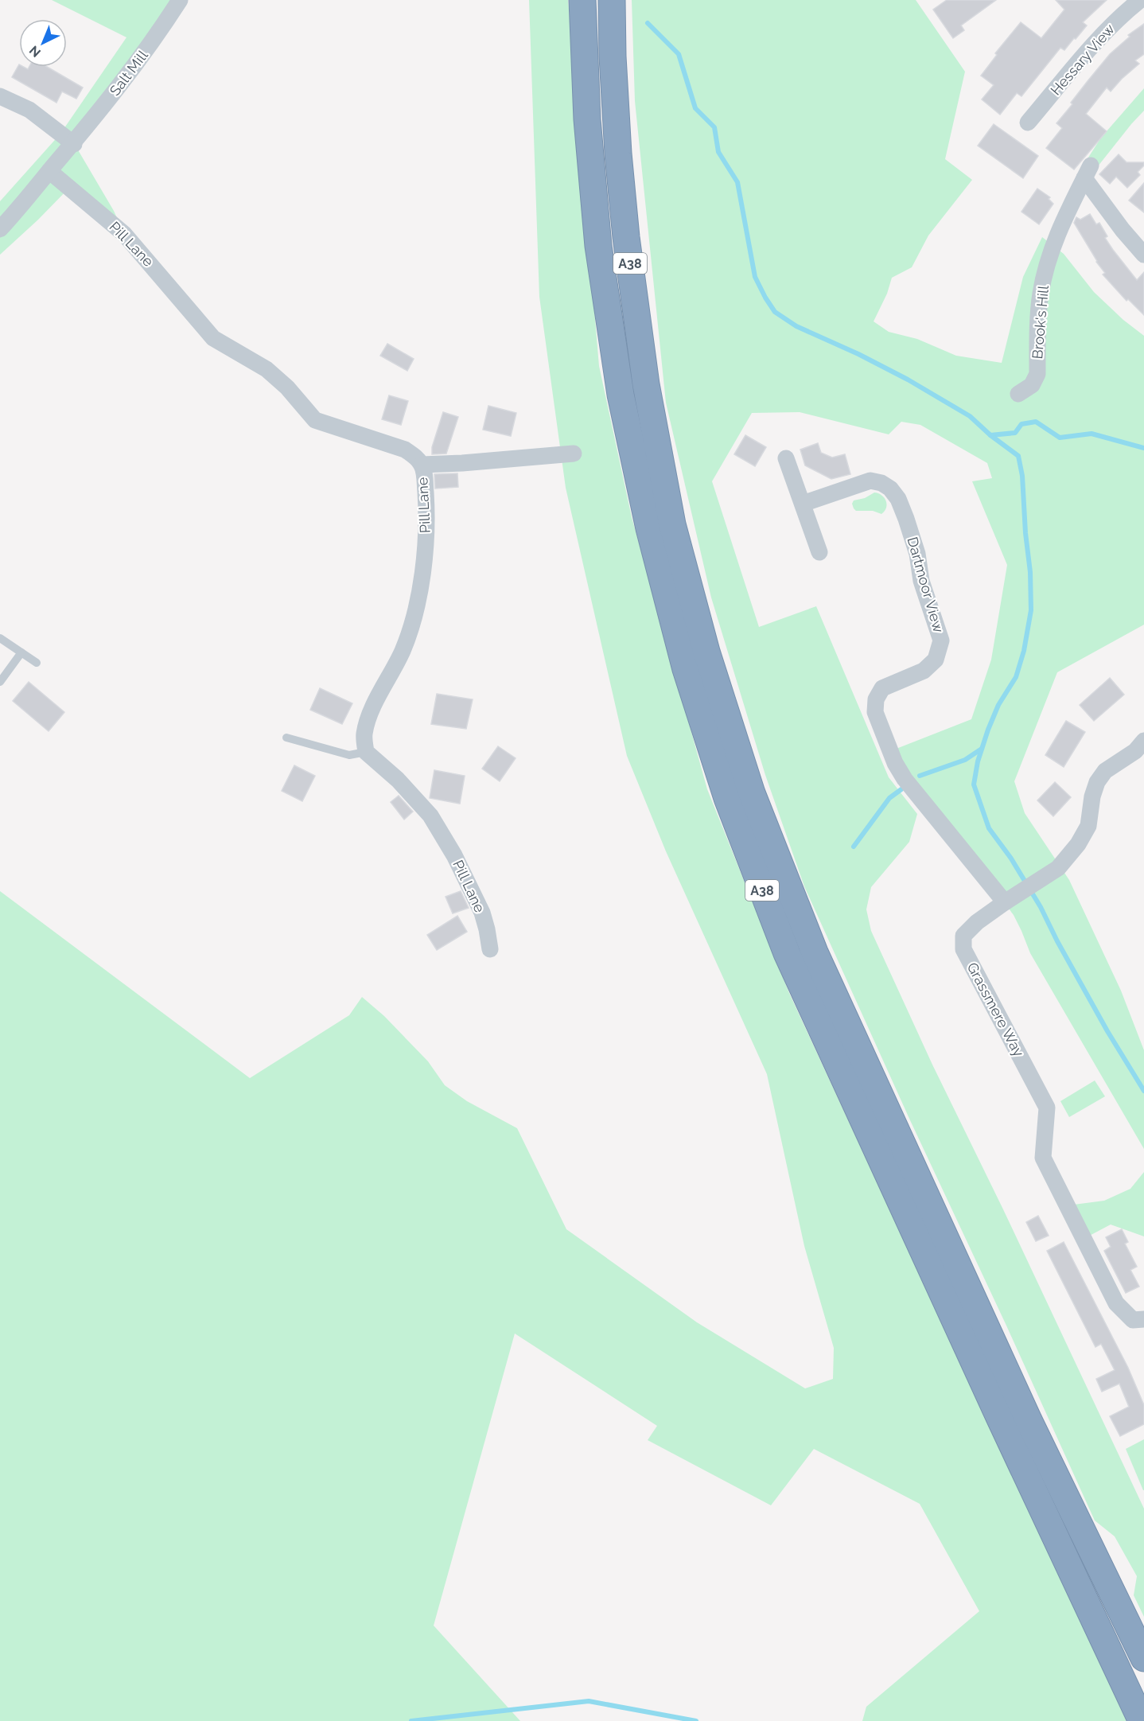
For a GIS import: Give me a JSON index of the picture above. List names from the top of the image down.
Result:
{
  "streets": {
    "highway": ["A38"],
    "street": [
      "Hessary View",
      "Salt Mill",
      "Pill Lane",
      "Brook's Hill",
      "Dartmoor View",
      "Grassmere Way"
    ]
  },
  "crossings": [
    ["Salt Mill", "Pill Lane"],
    ["Dartmoor View", "Grassmere Way"]
  ],
  "north": "bottom left"
}
